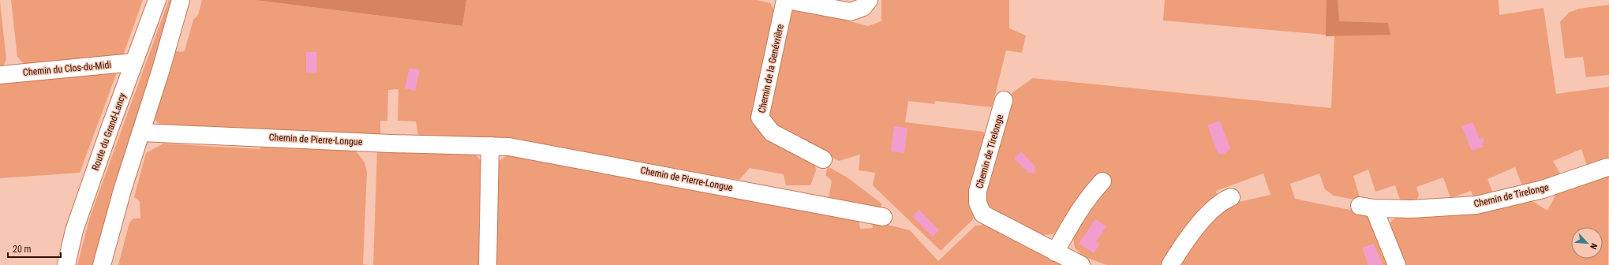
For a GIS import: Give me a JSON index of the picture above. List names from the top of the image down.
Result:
{
  "streets": {
    "street": [
      "Chemin du Clos-du-Midi",
      "Chemin de la Genévrière",
      "Route du Grand-Lancy",
      "Chemin de Pierre-Longue",
      "Chemin de Tirelonge"
    ]
  },
  "crossings": [
    ["Chemin du Clos-du-Midi", "Route du Grand-Lancy"]
  ],
  "scale_bar": "20 m",
  "north": "bottom right"
}
